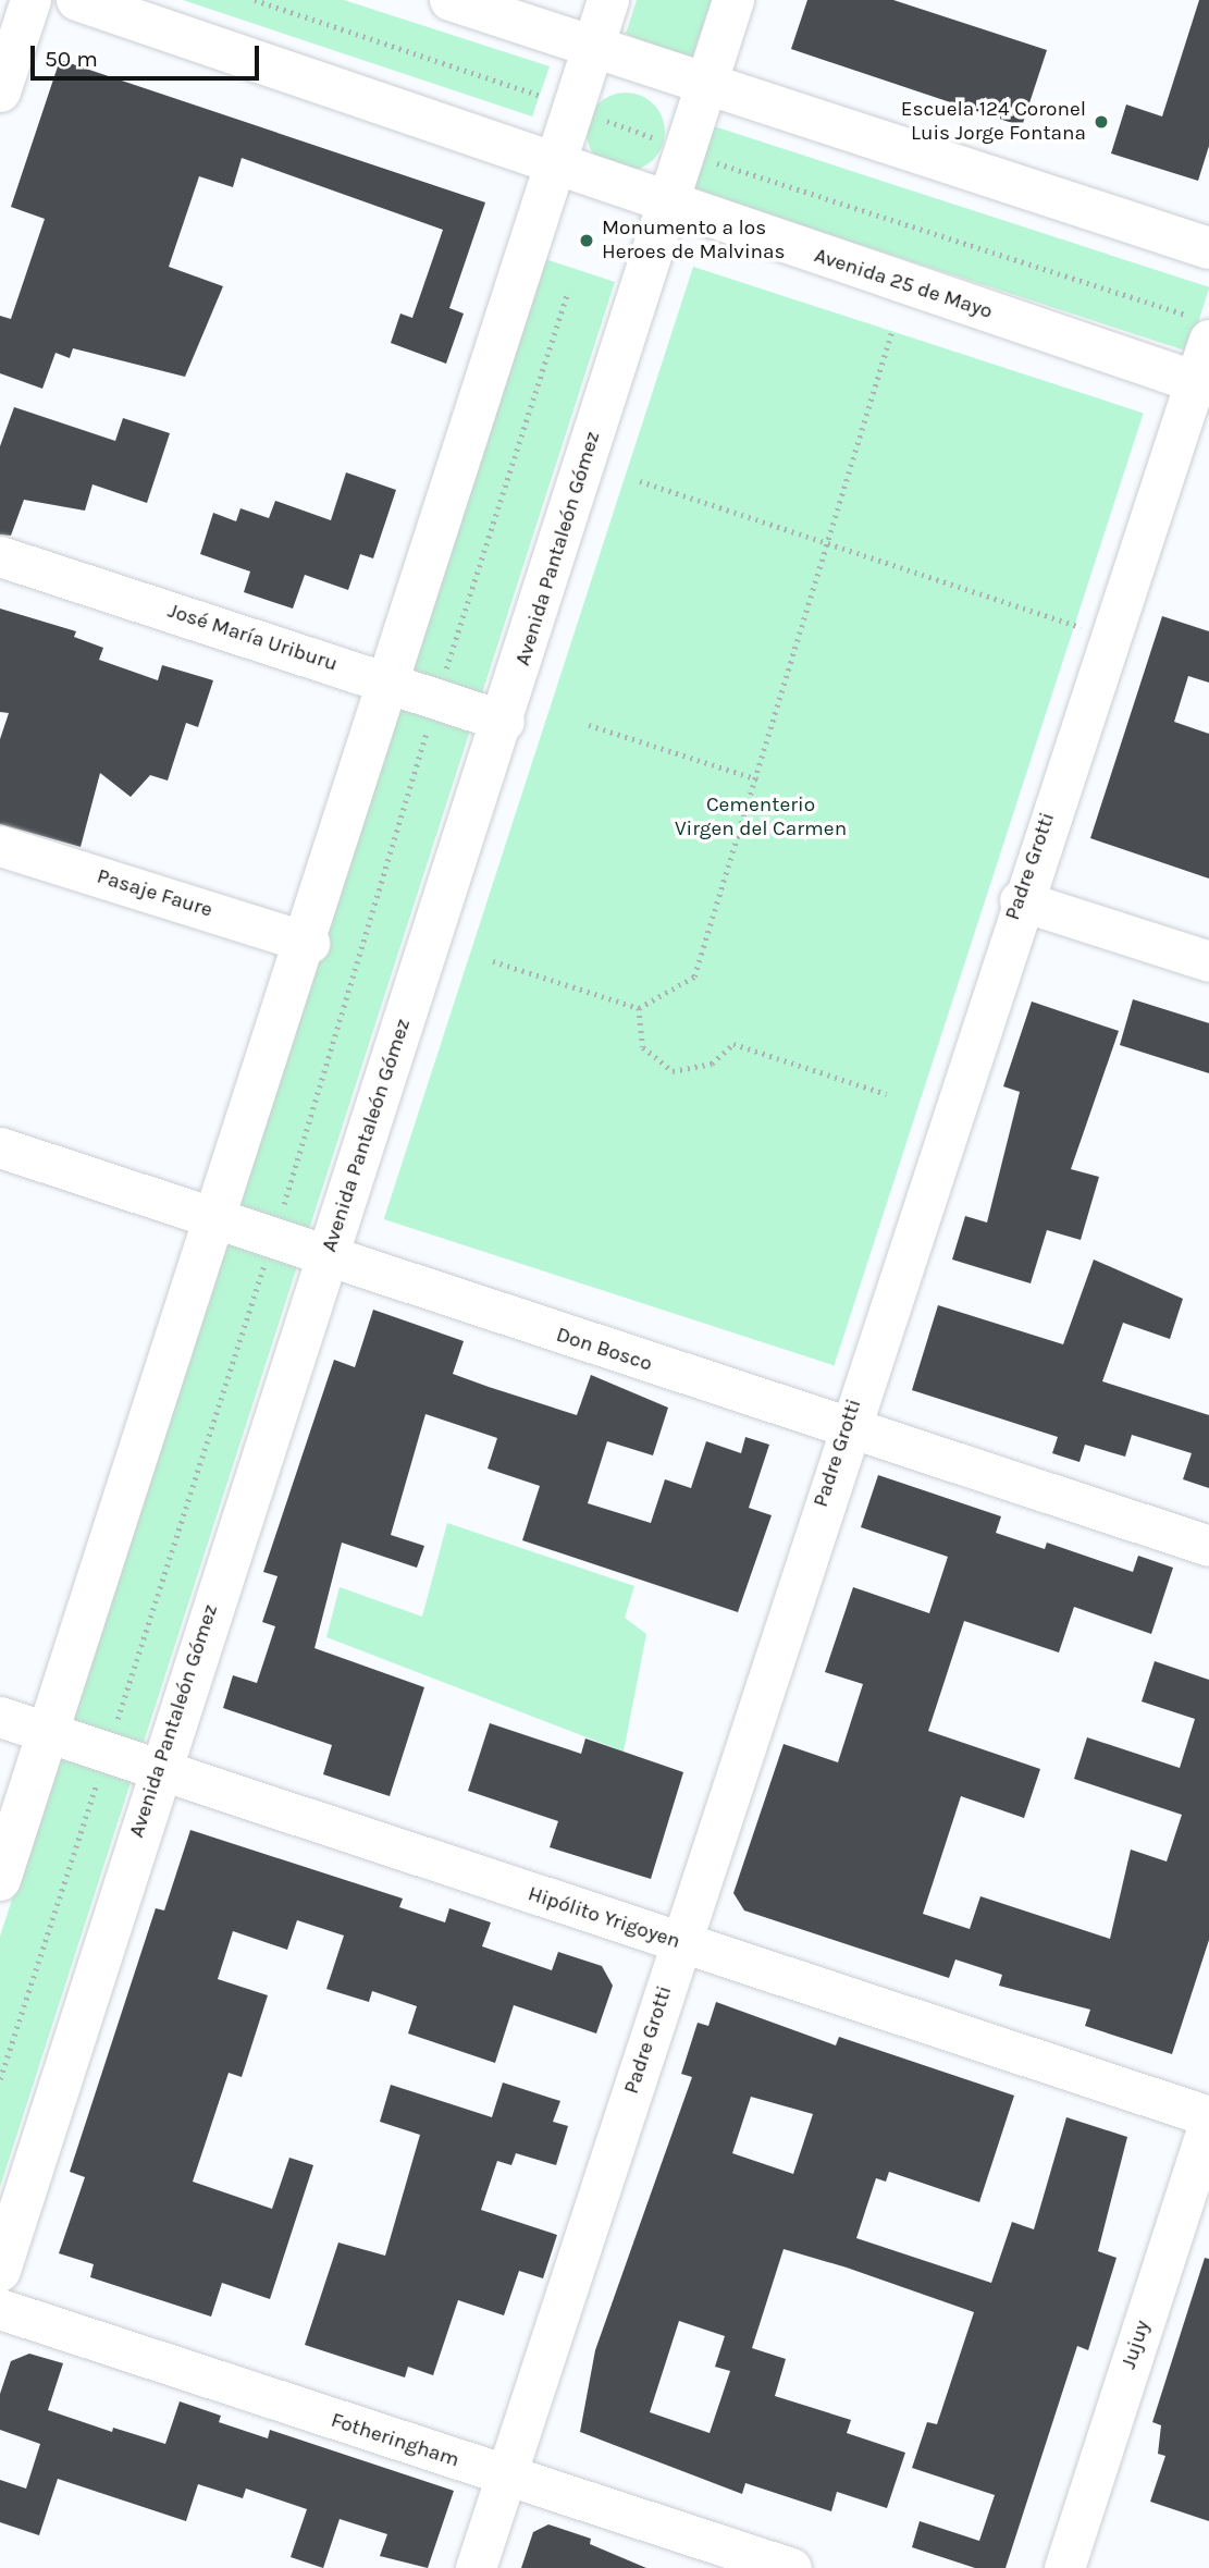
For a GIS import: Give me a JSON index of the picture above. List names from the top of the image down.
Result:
{
  "streets": {
    "main road": ["Avenida 25 de Mayo", "Avenida Pantaleón Gómez"],
    "street": [
      "José María Uriburu",
      "Padre Grotti",
      "Pasaje Faure",
      "Don Bosco",
      "Hipólito Yrigoyen",
      "Jujuy",
      "Fotheringham"
    ]
  },
  "crossings": [
    ["Avenida 25 de Mayo", "Avenida Pantaleón Gómez"],
    ["Avenida 25 de Mayo", "Padre Grotti"],
    ["Avenida Pantaleón Gómez", "José María Uriburu"],
    ["Avenida Pantaleón Gómez", "Don Bosco"],
    ["Avenida Pantaleón Gómez", "Hipólito Yrigoyen"],
    ["Padre Grotti", "Don Bosco"],
    ["Padre Grotti", "Hipólito Yrigoyen"],
    ["Padre Grotti", "Fotheringham"],
    ["Hipólito Yrigoyen", "Jujuy"]
  ],
  "parks": ["Cementerio Virgen del Carmen"],
  "places": ["Escuela 124 Coronel Luis Jorge Fontana", "Monumento a los Heroes de Malvinas"],
  "scale_bar": "50 m"
}
